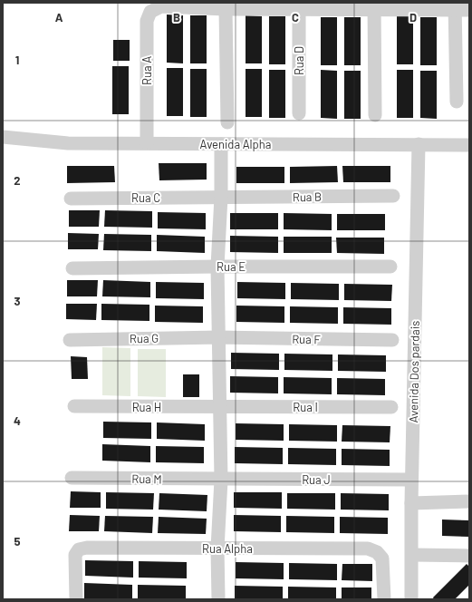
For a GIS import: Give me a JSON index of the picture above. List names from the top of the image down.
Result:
{
  "streets": {
    "street": [
      "Rua D",
      "Rua A",
      "Avenida Alpha",
      "Rua B",
      "Rua C",
      "Rua E",
      "Rua G",
      "Rua F",
      "Avenida Dos pardais",
      "Rua H",
      "Rua I",
      "Rua M",
      "Rua J",
      "Rua Alpha"
    ]
  },
  "crossings": [
    ["Rua A", "Avenida Alpha"],
    ["Avenida Alpha", "Avenida Dos pardais"],
    ["Rua B", "Rua C"],
    ["Rua G", "Rua F"],
    ["Avenida Dos pardais", "Rua J"],
    ["Rua H", "Rua I"],
    ["Rua M", "Rua J"]
  ],
  "grid": {
    "columns": [
      "A",
      "B",
      "C",
      "D"
    ],
    "rows": [
      "1",
      "2",
      "3",
      "4",
      "5"
    ]
  }
}
